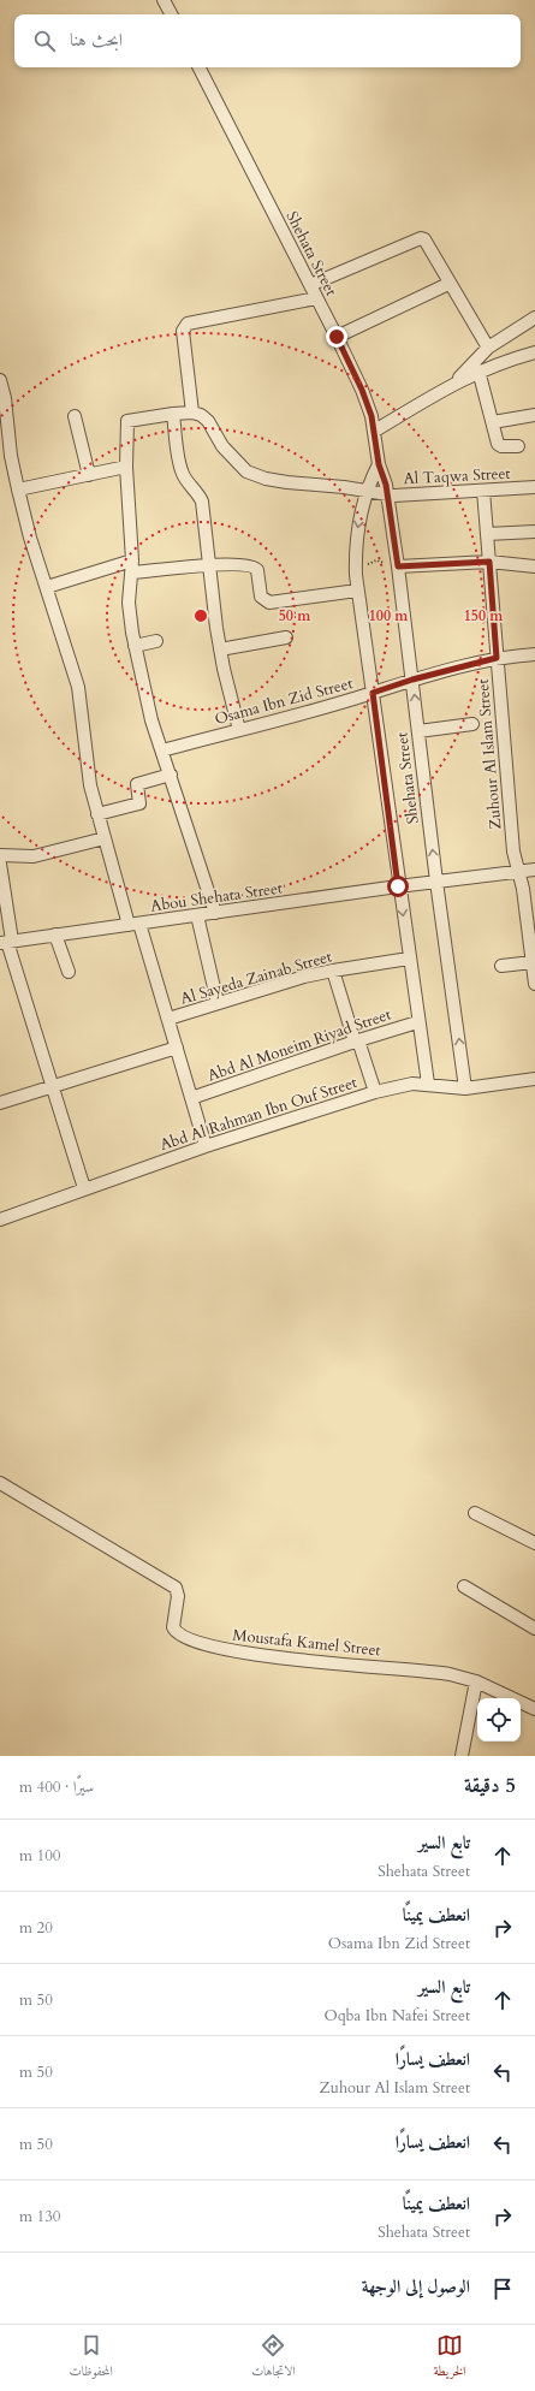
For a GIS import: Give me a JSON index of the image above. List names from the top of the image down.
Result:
{
  "streets": {
    "street": [
      "Shehata Street",
      "Al Taqwa Street",
      "Osama Ibn Zid Street",
      "Zuhour Al Islam Street",
      "Abou Shehata Street",
      "Al Sayeda Zainab Street",
      "Abd Al Moneim Riyad Street",
      "Abd Al Rahman Ibn Ouf Street",
      "Moustafa Kamel Street"
    ]
  },
  "crossings": [
    ["Shehata Street", "Al Taqwa Street"],
    ["Shehata Street", "Osama Ibn Zid Street"],
    ["Shehata Street", "Abou Shehata Street"],
    ["Shehata Street", "Al Sayeda Zainab Street"],
    ["Shehata Street", "Abd Al Moneim Riyad Street"],
    ["Shehata Street", "Abd Al Rahman Ibn Ouf Street"],
    ["Al Taqwa Street", "Zuhour Al Islam Street"],
    ["Osama Ibn Zid Street", "Zuhour Al Islam Street"],
    ["Zuhour Al Islam Street", "Abou Shehata Street"]
  ],
  "page": {
    "search": "ابحث هنا",
    "heading": ["5 دقيقة", "سيرًا · 400 m"],
    "list": [
      ["تابع السير", "Shehata Street", "100 m"],
      ["انعطف يمينًا", "Osama Ibn Zid Street", "20 m"],
      ["تابع السير", "Oqba Ibn Nafei Street", "50 m"],
      ["انعطف يسارًا", "Zuhour Al Islam Street", "50 m"],
      ["انعطف يسارًا", "50 m"],
      ["انعطف يمينًا", "Shehata Street", "130 m"],
      "الوصول إلى الوجهة"
    ],
    "nav": ["الخريطة", "الاتجاهات", "المحفوظات"]
  },
  "rings": ["50 m", "100 m", "150 m"]
}
